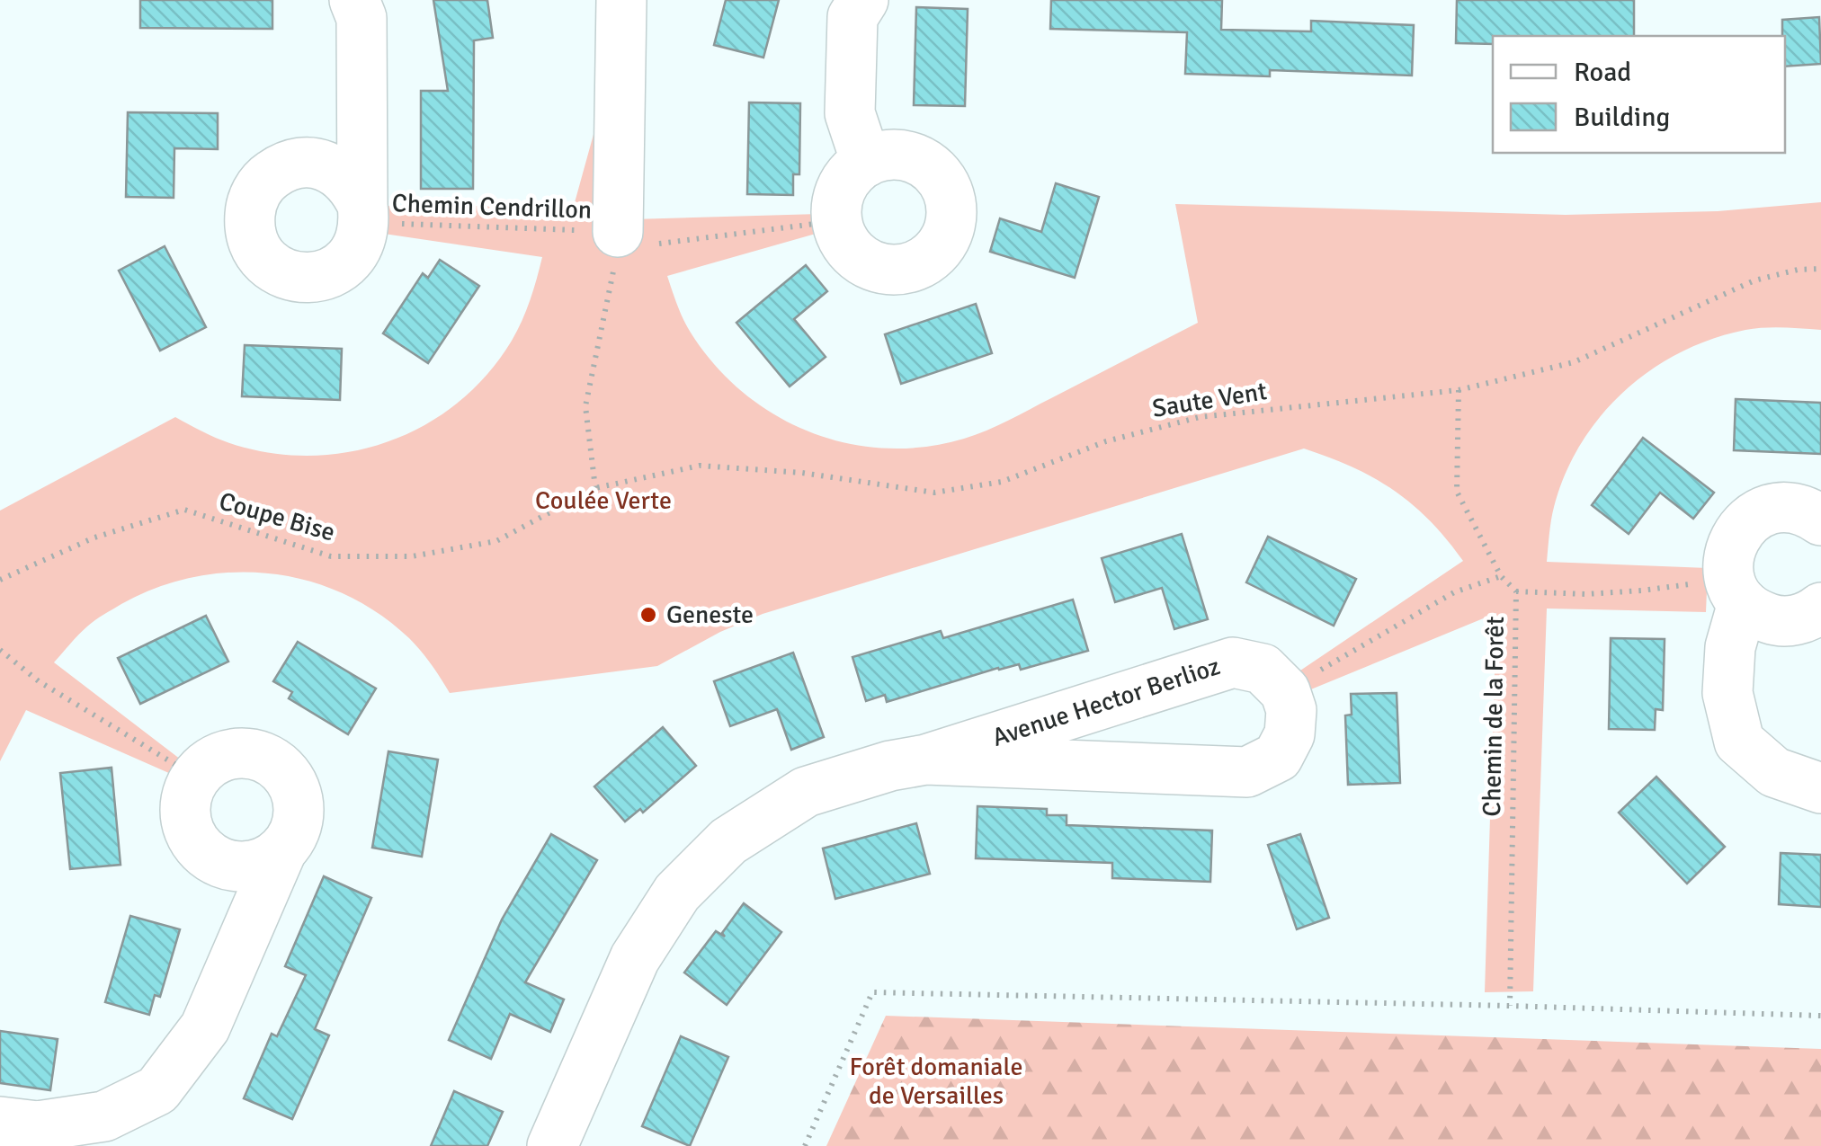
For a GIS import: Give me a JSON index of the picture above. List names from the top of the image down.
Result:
{
  "streets": {
    "street": ["Avenue Hector Berlioz"],
    "path": [
      "Chemin Cendrillon",
      "Saute Vent",
      "Coupe Bise",
      "Chemin de la Forêt"
    ]
  },
  "crossings": [
    ["Saute Vent", "Coupe Bise"],
    ["Saute Vent", "Chemin de la Forêt"]
  ],
  "parks": ["Coulée Verte", "Forêt domaniale de Versailles"],
  "places": ["Geneste"],
  "legend": ["Road", "Building"]
}
